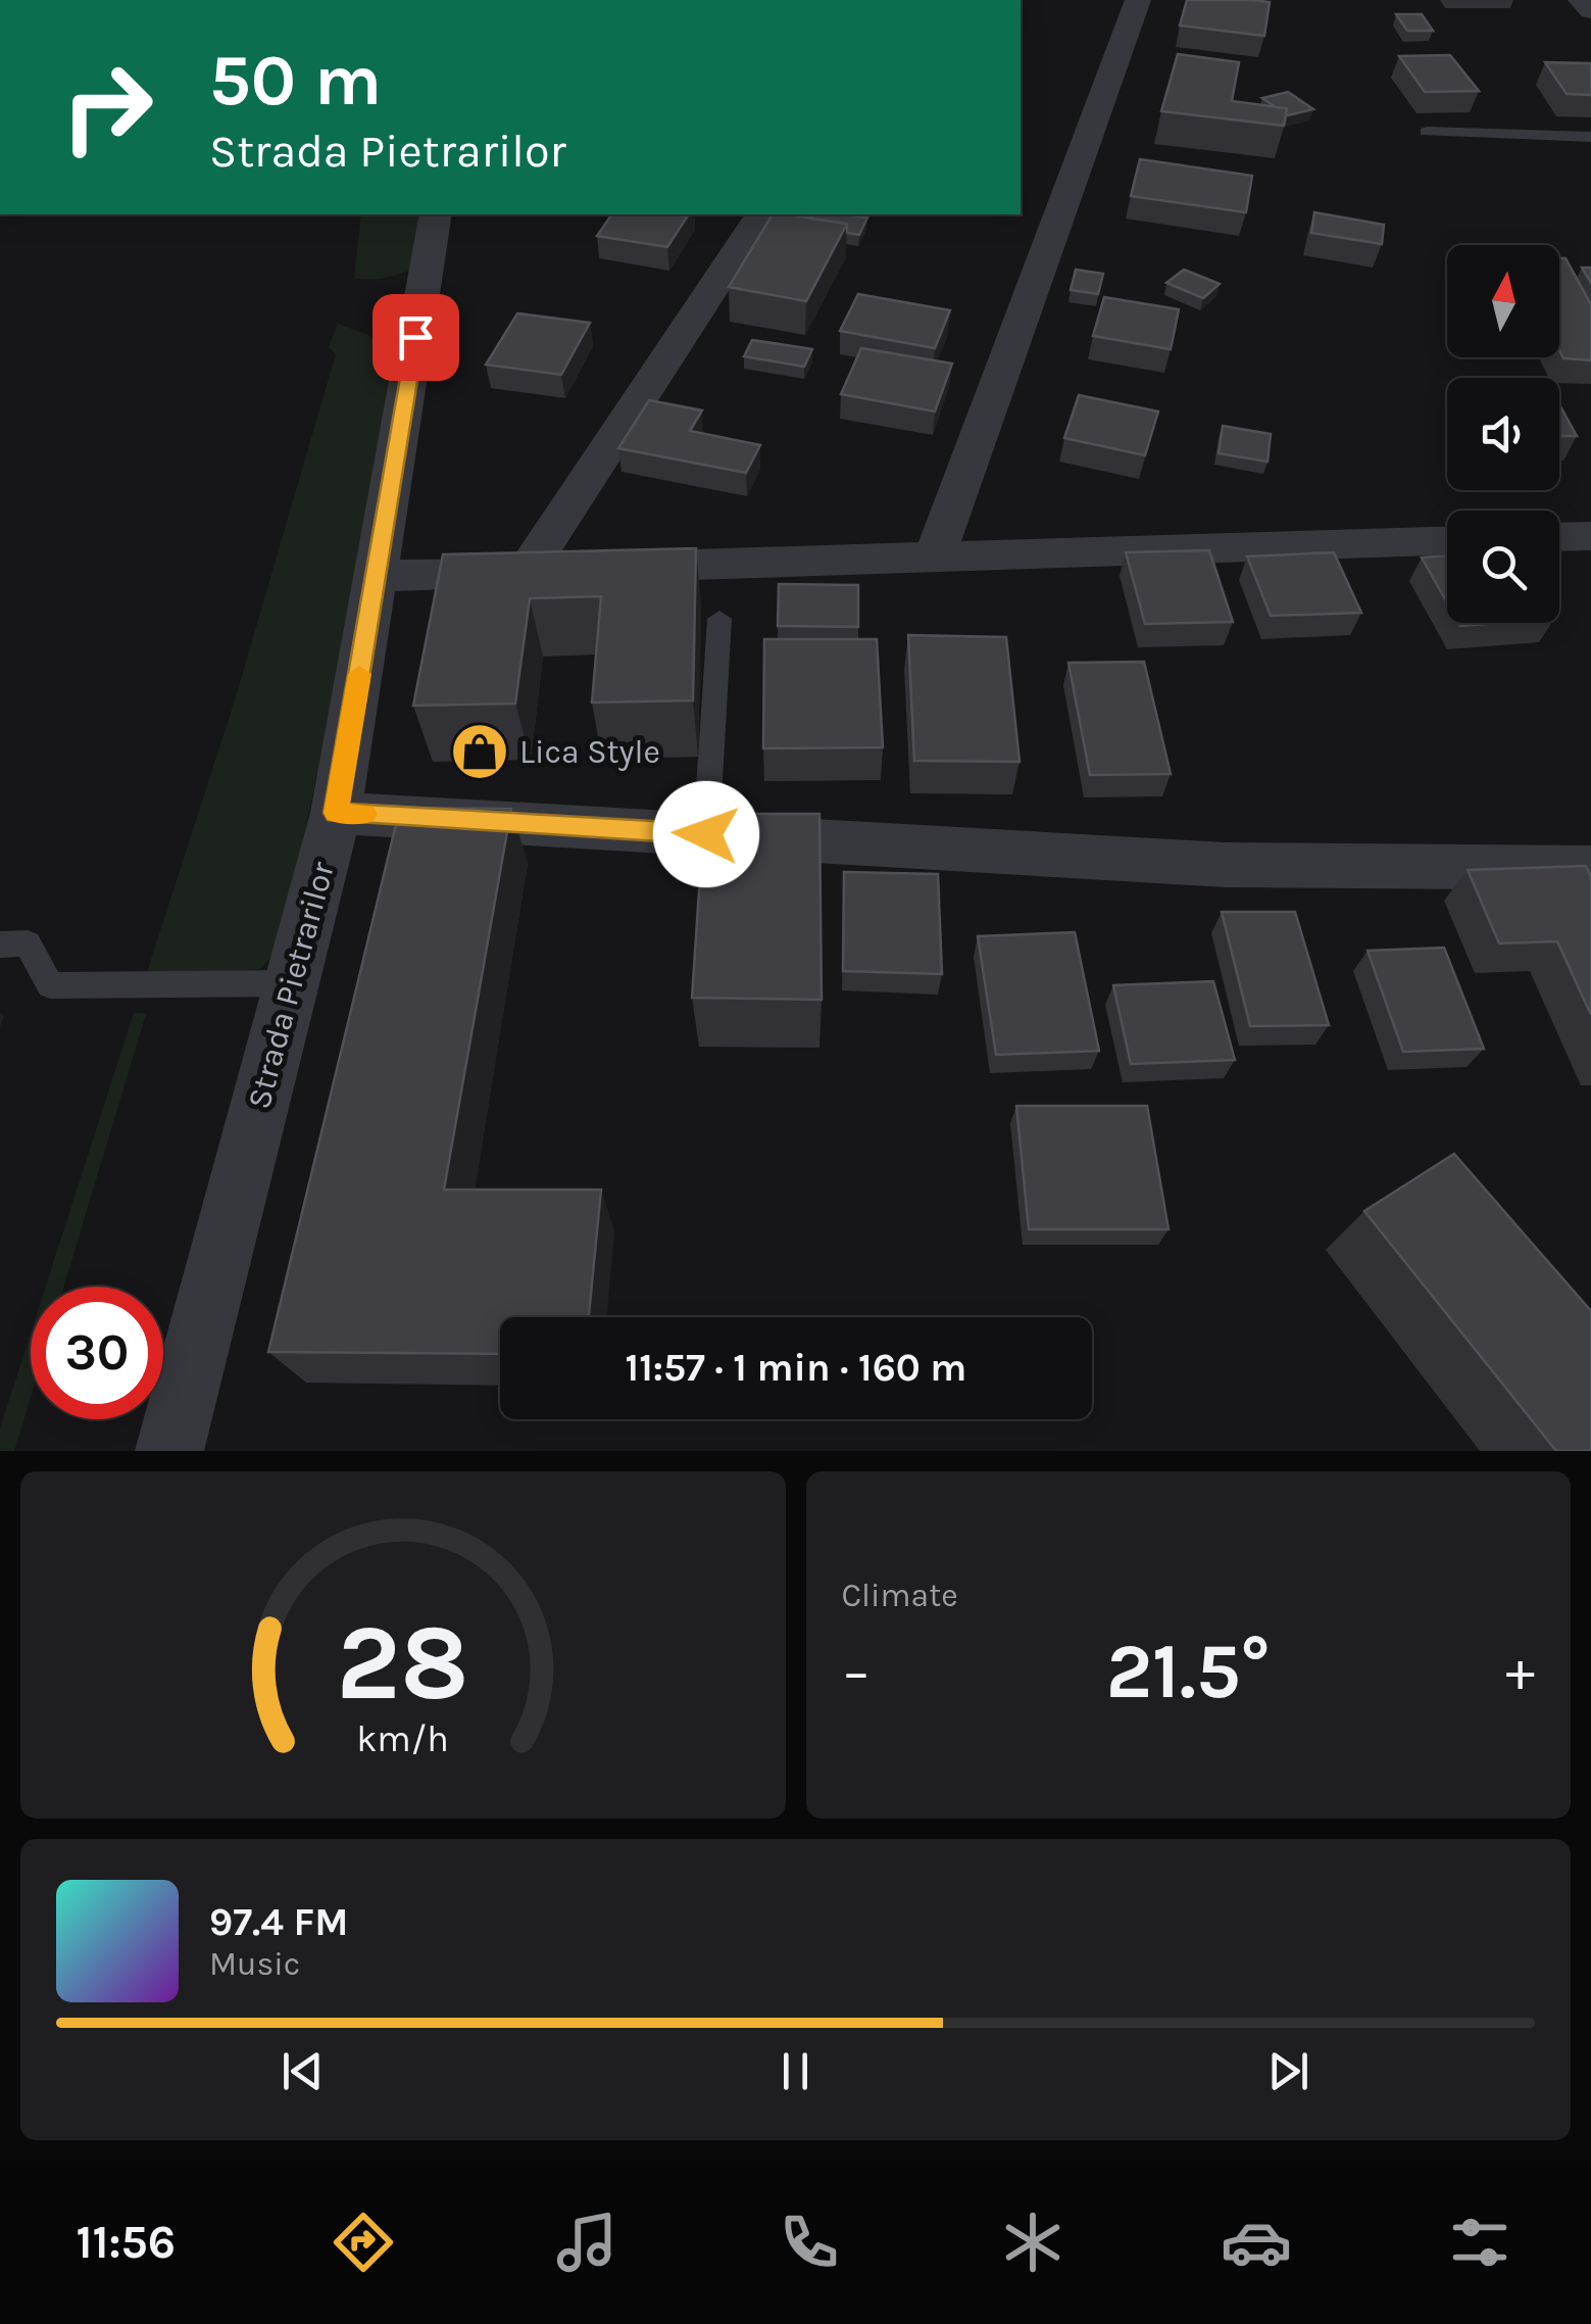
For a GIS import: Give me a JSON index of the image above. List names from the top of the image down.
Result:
{
  "streets": {
    "street": ["Strada Pietrarilor"]
  },
  "places": {
    "shop": ["Lica Style"]
  },
  "north": "top",
  "page": {
    "turn": ["50 m", "Strada Pietrarilor"],
    "limit": "30",
    "trip": "11:57 · 1 min · 160 m",
    "tile": "Climate",
    "heat": ["−", "21.5°", "+"],
    "song": ["97.4 FM", "Music"],
    "tabs": "11:56",
    "gauge": ["28", "km/h"]
  }
}
